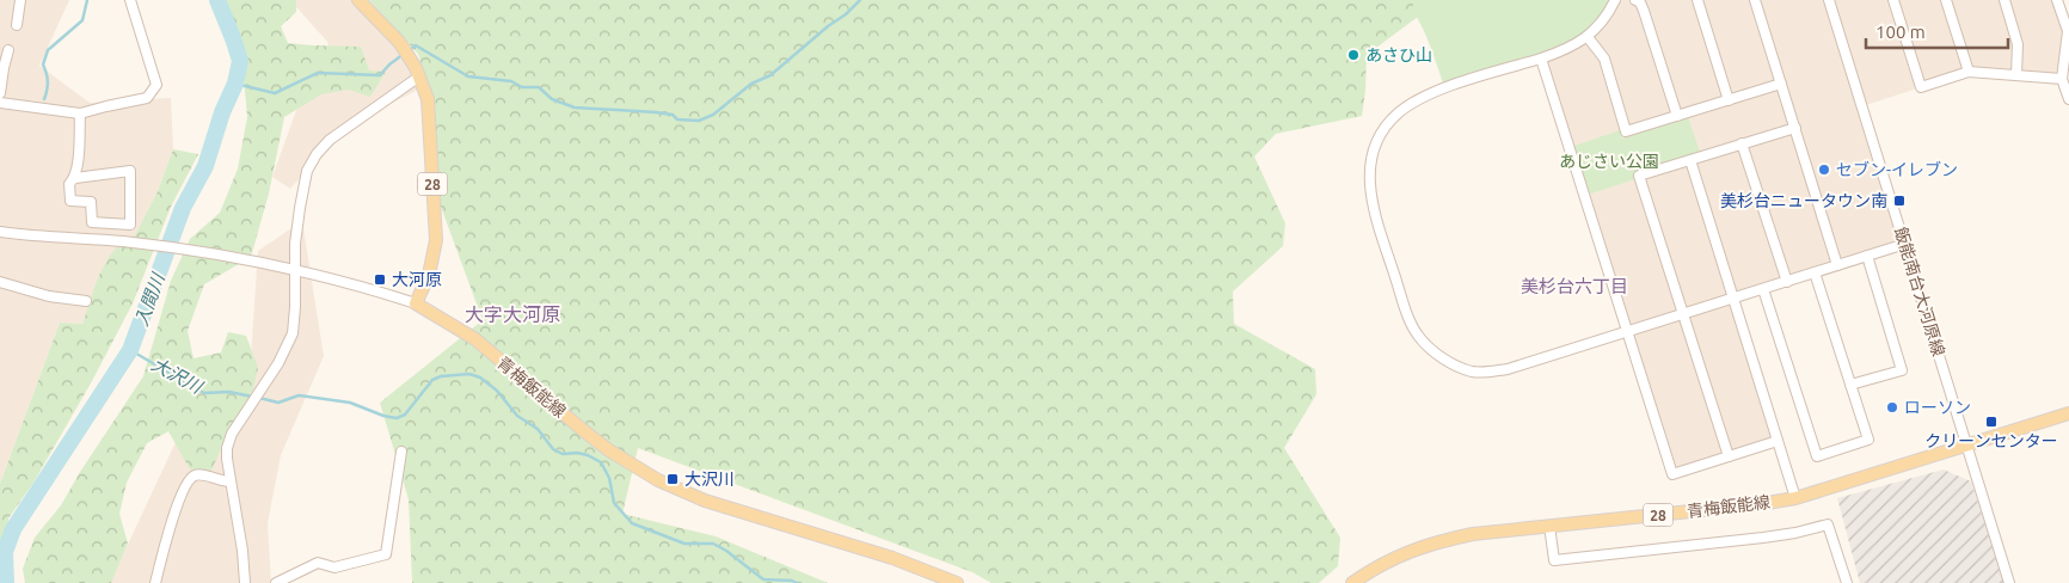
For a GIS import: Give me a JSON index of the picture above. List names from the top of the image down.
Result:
{
  "streets": {
    "main road": ["28", "青梅飯能線"],
    "street": ["飯能南台大河原線"]
  },
  "crossings": [
    ["28", "青梅飯能線"],
    ["飯能南台大河原線", "青梅飯能線"]
  ],
  "districts": ["美杉台六丁目", "大字大河原"],
  "water": ["入間川", "大沢川"],
  "parks": ["あじさい公園"],
  "places": {
    "other": ["あさひ山", "セブン-イレブン", "ローソン"],
    "transit": [
      "美杉台ニュータウン南",
      "大河原",
      "クリーンセンター",
      "大沢川"
    ]
  },
  "scale_bar": "100 m"
}
